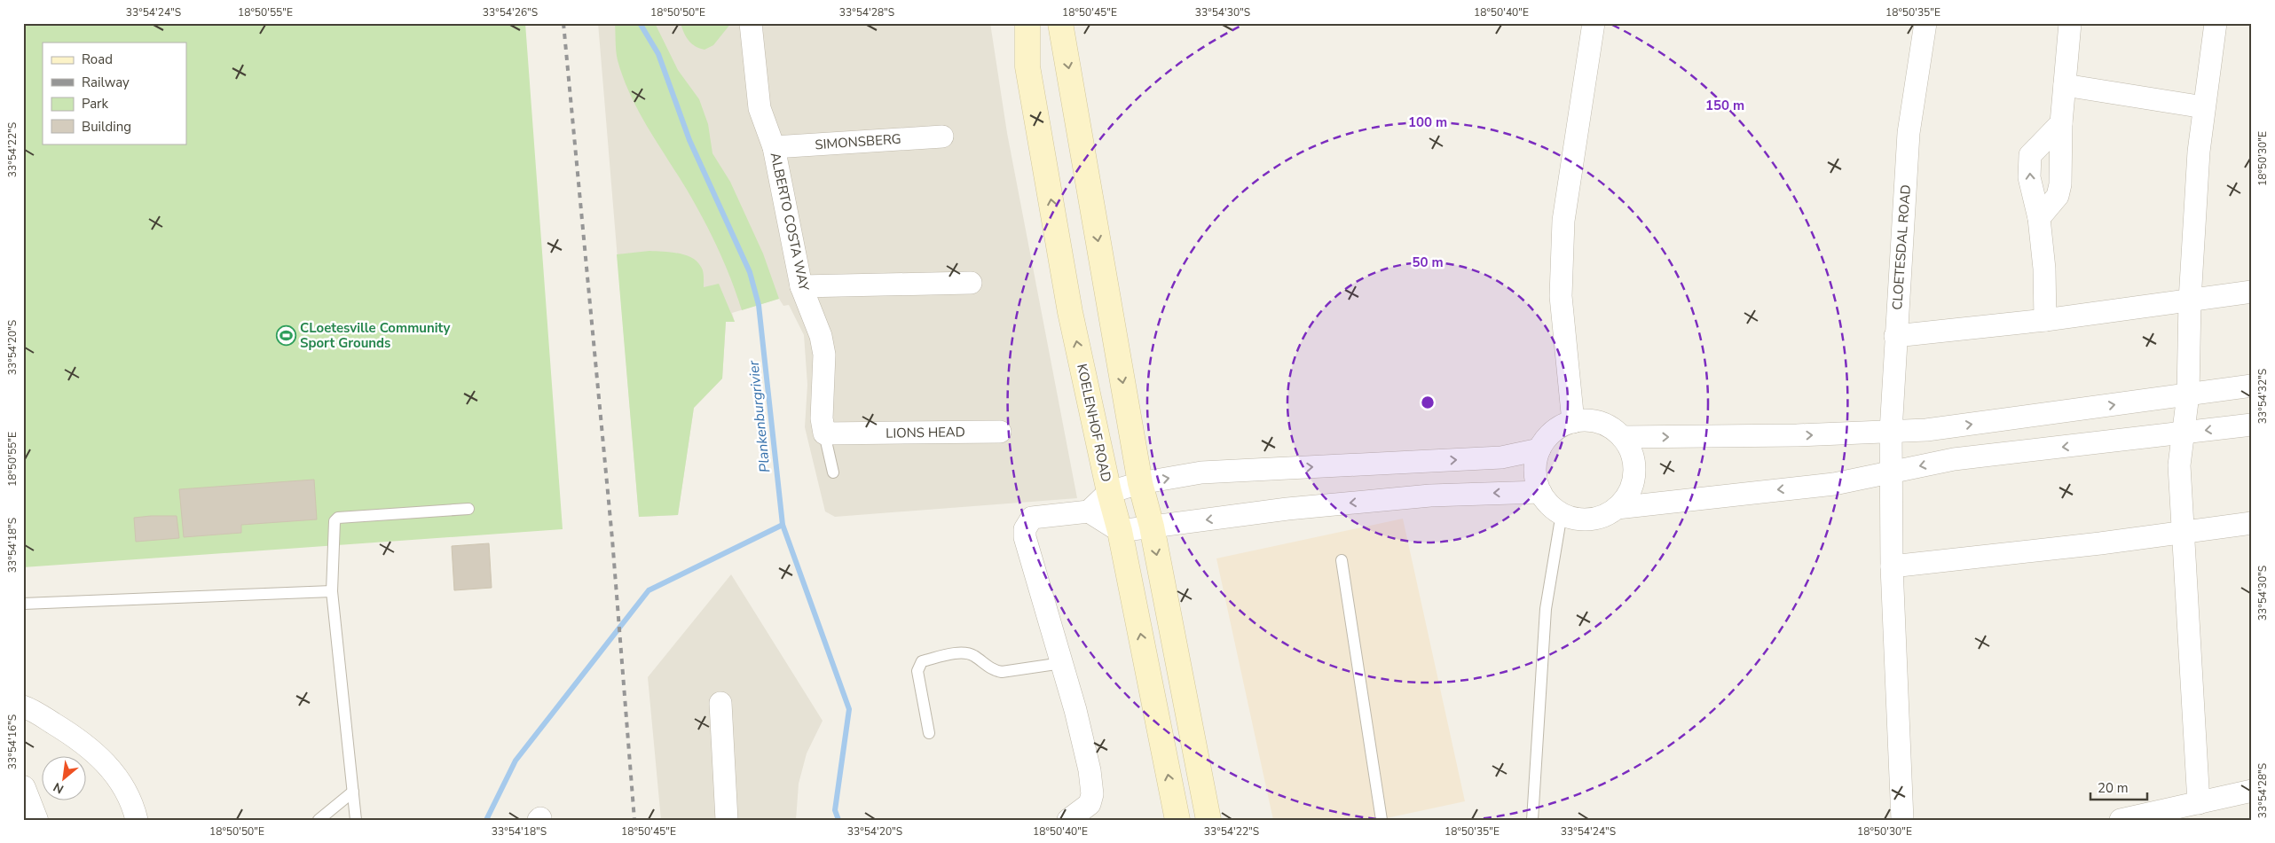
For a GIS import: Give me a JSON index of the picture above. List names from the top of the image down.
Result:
{
  "streets": {
    "main road": ["KOELENHOF ROAD"],
    "street": [
      "SIMONSBERG",
      "ALBERTO COSTA WAY",
      "CLOETESDAL ROAD",
      "LIONS HEAD"
    ]
  },
  "crossings": [
    ["SIMONSBERG", "ALBERTO COSTA WAY"],
    ["ALBERTO COSTA WAY", "LIONS HEAD"]
  ],
  "water": ["Plankenburgrivier"],
  "places": {
    "sports": ["CLoetesville Community Sport Grounds"]
  },
  "legend": [
    "Road",
    "Railway",
    "Park",
    "Building"
  ],
  "scale_bar": "20 m",
  "north": "bottom left",
  "coordinates": [
    "33°54'24\"S",
    "18°50'55\"E",
    "33°54'26\"S",
    "18°50'50\"E",
    "33°54'28\"S",
    "18°50'45\"E",
    "33°54'30\"S",
    "18°50'40\"E",
    "18°50'35\"E",
    "33°54'22\"S",
    "18°50'30\"E",
    "33°54'20\"S",
    "33°54'32\"S",
    "33°54'18\"S",
    "33°54'16\"S"
  ],
  "rings": ["150 m", "100 m", "50 m"]
}
